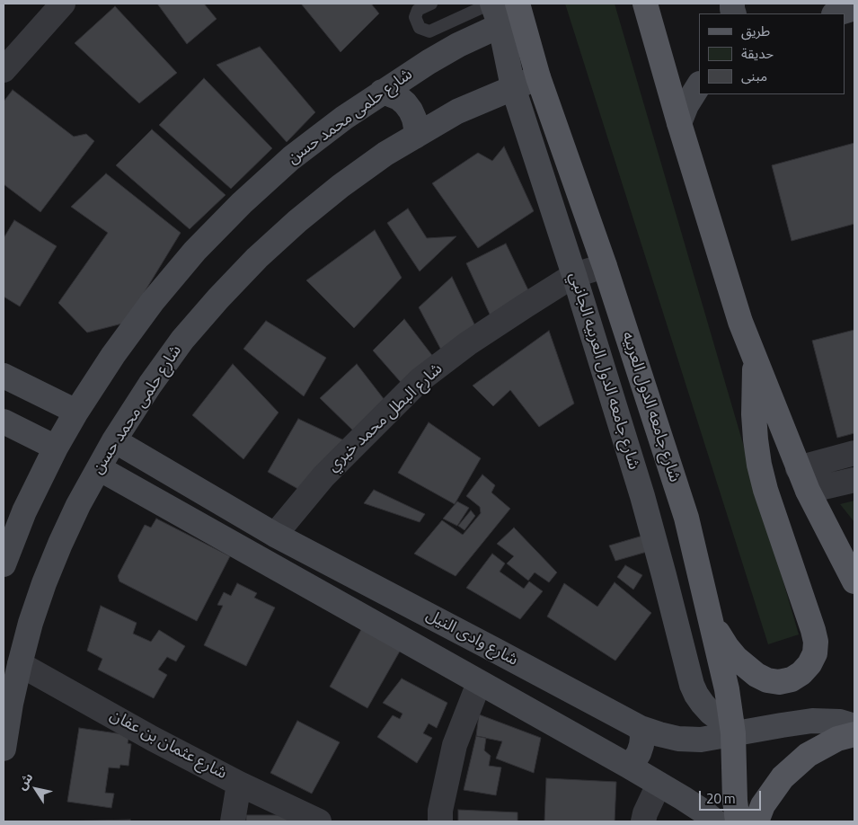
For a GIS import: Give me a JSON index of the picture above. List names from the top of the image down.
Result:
{
  "streets": {
    "main road": ["شارع جامعه الدول العربيه"],
    "street": [
      "شارع حلمى محمد حسن",
      "شارع جامعه الدول العربيه الجانبي",
      "شارع البطل محمد خيري",
      "شارع وادى النيل",
      "شارع عثمان بن عفان"
    ]
  },
  "crossings": [
    ["شارع حلمى محمد حسن", "شارع جامعه الدول العربيه الجانبي"],
    ["شارع حلمى محمد حسن", "شارع جامعه الدول العربيه"],
    ["شارع حلمى محمد حسن", "شارع وادى النيل"],
    ["شارع حلمى محمد حسن", "شارع عثمان بن عفان"],
    ["شارع جامعه الدول العربيه الجانبي", "شارع جامعه الدول العربيه"],
    ["شارع جامعه الدول العربيه الجانبي", "شارع البطل محمد خيري"],
    ["شارع جامعه الدول العربيه الجانبي", "شارع وادى النيل"],
    ["شارع جامعه الدول العربيه", "شارع البطل محمد خيري"],
    ["شارع جامعه الدول العربيه", "شارع وادى النيل"],
    ["شارع البطل محمد خيري", "شارع وادى النيل"]
  ],
  "legend": ["طريق", "حديقة", "مبنى"],
  "scale_bar": "20 m",
  "north": "top left"
}
